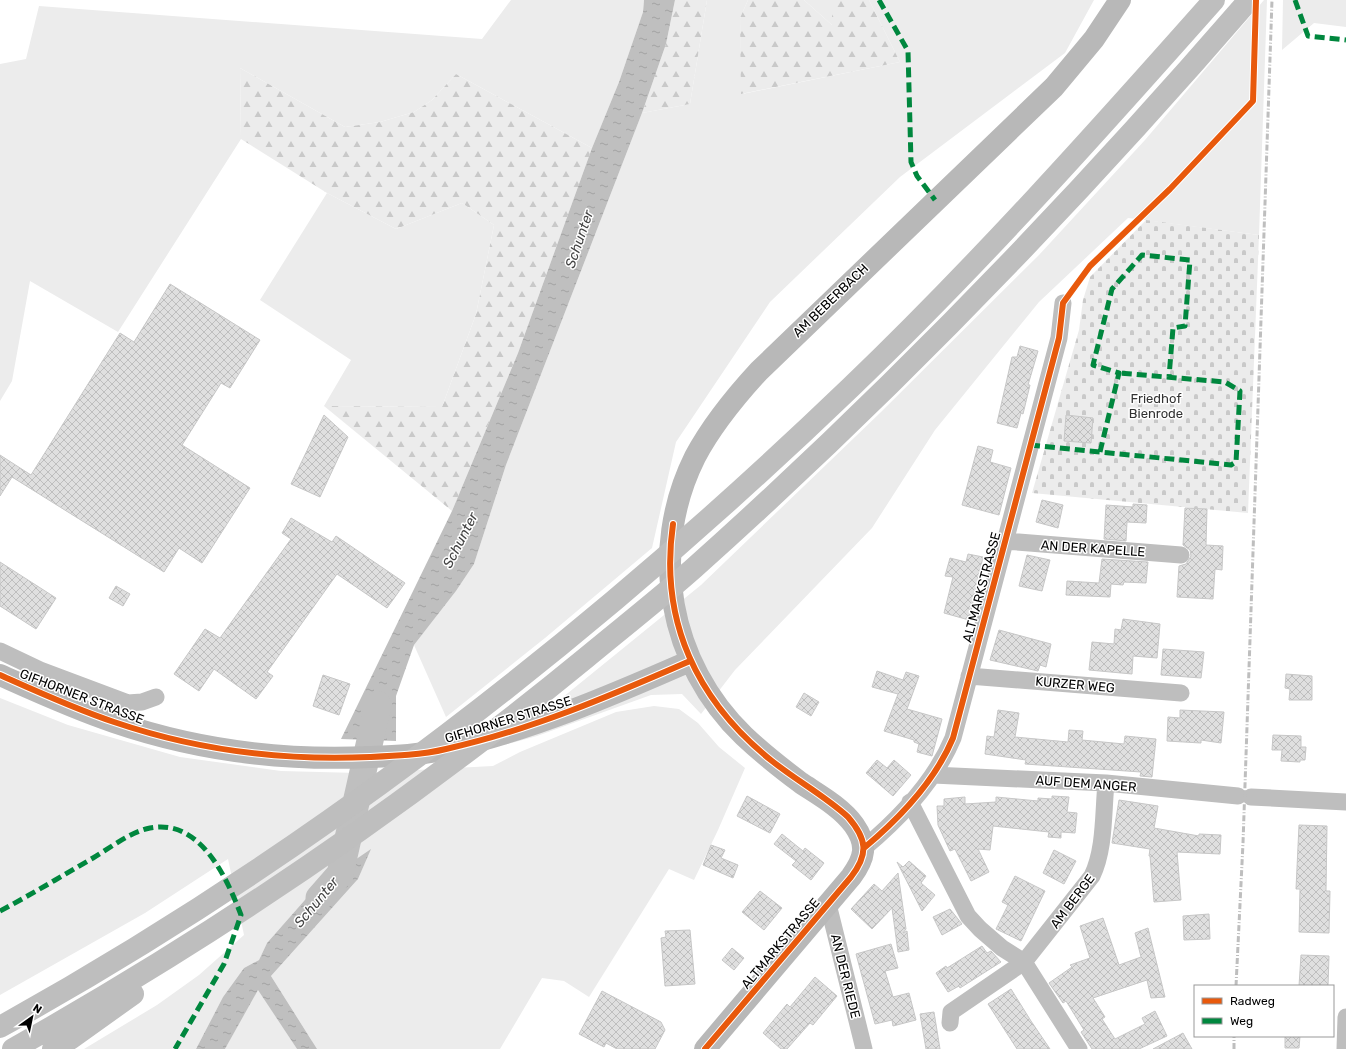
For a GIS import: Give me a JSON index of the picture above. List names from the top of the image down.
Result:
{
  "streets": {
    "main road": ["AM BEBERBACH", "ALTMARKSTRASSE", "GIFHORNER STRASSE"],
    "street": [
      "AN DER KAPELLE",
      "KURZER WEG",
      "AUF DEM ANGER",
      "AM BERGE",
      "AN DER RIEDE"
    ]
  },
  "crossings": [
    ["AM BEBERBACH", "GIFHORNER STRASSE"],
    ["AN DER KAPELLE", "ALTMARKSTRASSE"],
    ["ALTMARKSTRASSE", "KURZER WEG"],
    ["ALTMARKSTRASSE", "AUF DEM ANGER"],
    ["ALTMARKSTRASSE", "AN DER RIEDE"],
    ["AUF DEM ANGER", "AM BERGE"]
  ],
  "water": ["Schunter"],
  "parks": ["Friedhof Bienrode"],
  "legend": ["Radweg", "Weg"],
  "north": "top right"
}
